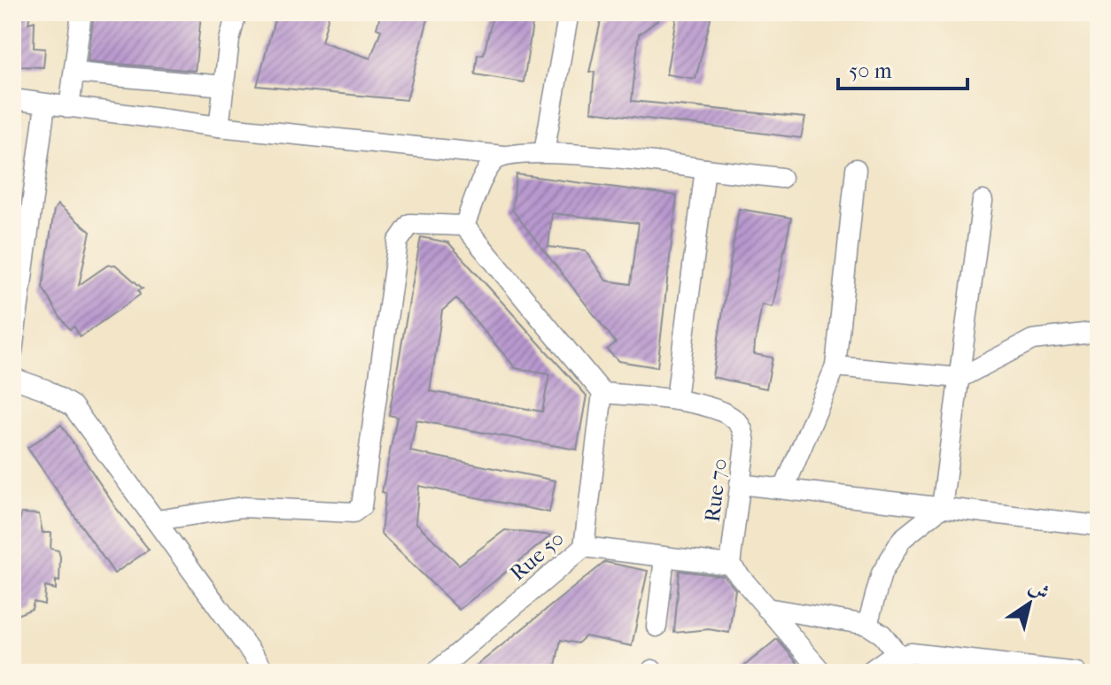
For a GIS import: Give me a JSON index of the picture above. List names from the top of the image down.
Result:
{
  "streets": {
    "street": ["Rue 70", "Rue 50"]
  },
  "crossings": [
    ["Rue 70", "Rue 50"]
  ],
  "scale_bar": "50 m",
  "north": "top right"
}
